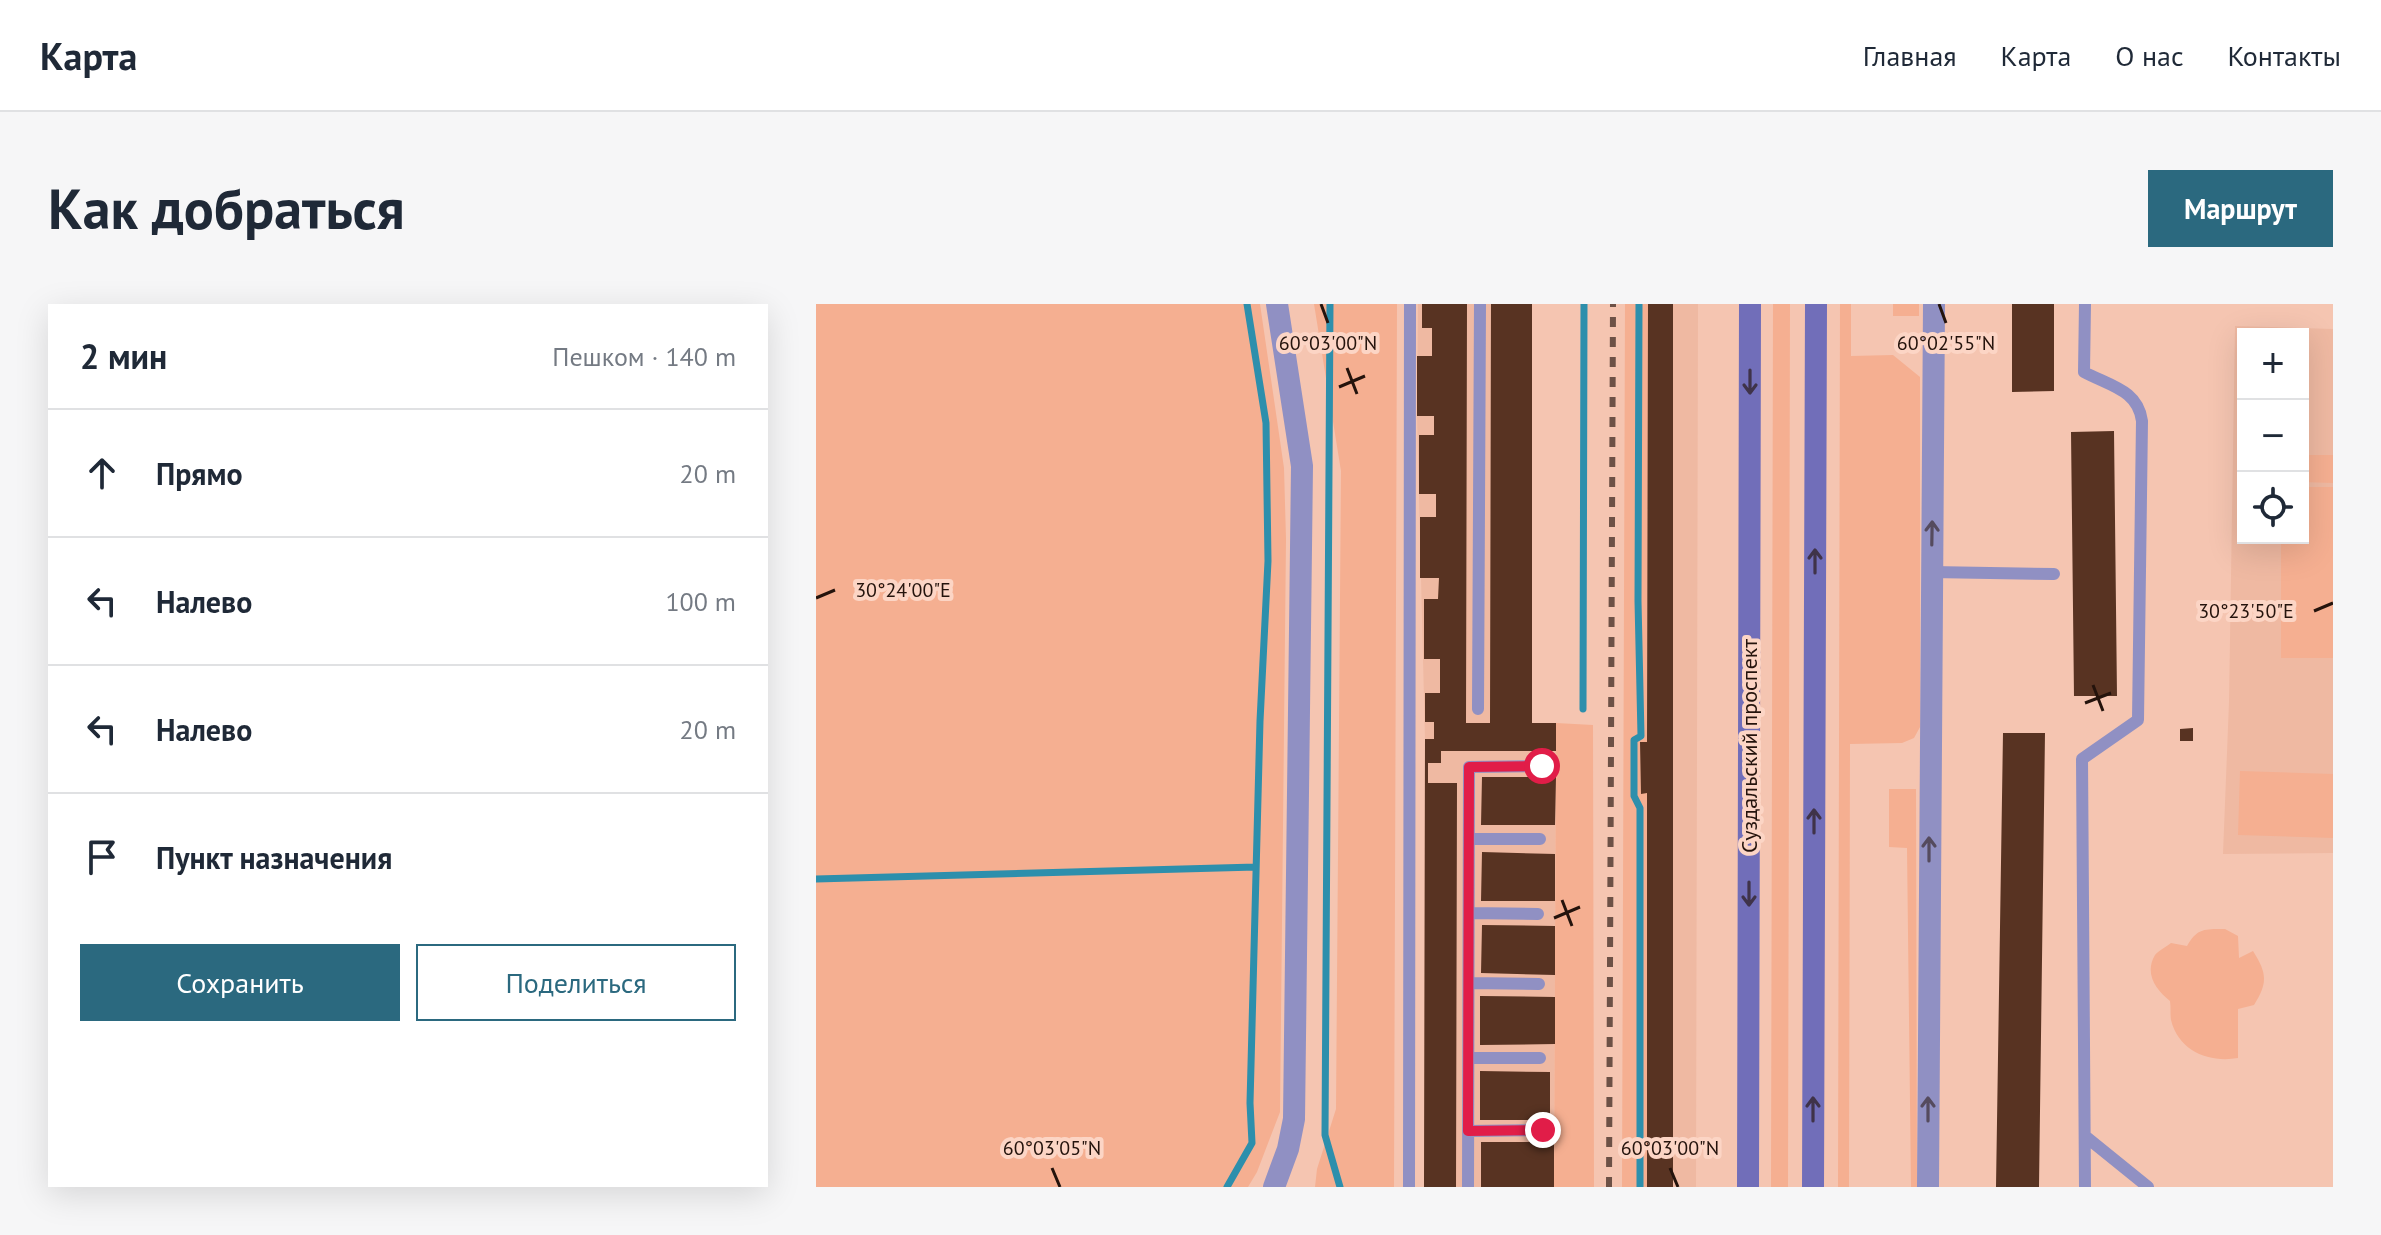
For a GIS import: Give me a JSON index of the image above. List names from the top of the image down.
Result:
{
  "streets": {
    "main road": ["Суздальский проспект"]
  },
  "page": {
    "header": "Карта",
    "nav": [
      "Главная",
      "Карта",
      "О нас",
      "Контакты"
    ],
    "buttons": [
      "Маршрут",
      ["Сохранить", "Поделиться"]
    ],
    "title": "Как добраться",
    "heading": ["2 мин", "Пешком · 140 m"],
    "map_buttons": ["+", "−"],
    "list": [
      ["Прямо", "20 m"],
      ["Налево", "100 m"],
      ["Налево", "20 m"],
      "Пункт назначения"
    ]
  },
  "coordinates": [
    "60°03'00\"N",
    "60°02'55\"N",
    "30°24'00\"E",
    "30°23'50\"E",
    "60°03'05\"N"
  ]
}
